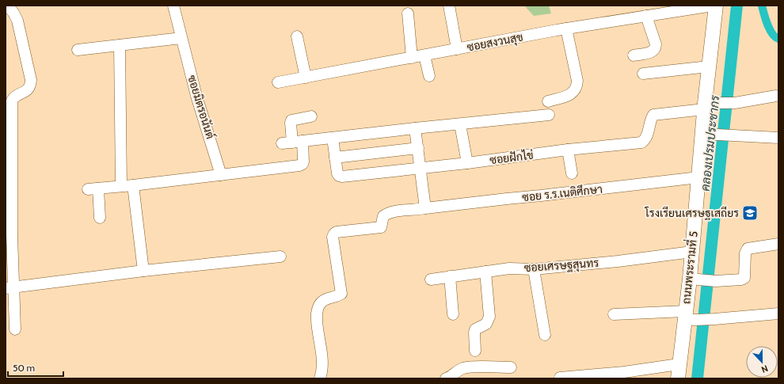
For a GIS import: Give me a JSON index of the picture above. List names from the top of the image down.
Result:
{
  "streets": {
    "main road": ["ถนนพระรามที่ 5"],
    "street": [
      "ซอยสงวนสุข",
      "ซอยมิตรอนันต์",
      "ซอยฝักไข่",
      "ซอย ร.ร.เนติศึกษา",
      "ซอยเศรษฐสุนทร"
    ]
  },
  "crossings": [
    ["ซอยฝักไข่", "ถนนพระรามที่ 5"],
    ["ซอย ร.ร.เนติศึกษา", "ถนนพระรามที่ 5"],
    ["ซอยเศรษฐสุนทร", "ถนนพระรามที่ 5"]
  ],
  "water": ["คลองเปรมประชากร"],
  "places": {
    "school or university": ["โรงเรียนเศรษฐเสถียร"]
  },
  "scale_bar": "50 m",
  "north": "bottom"
}
